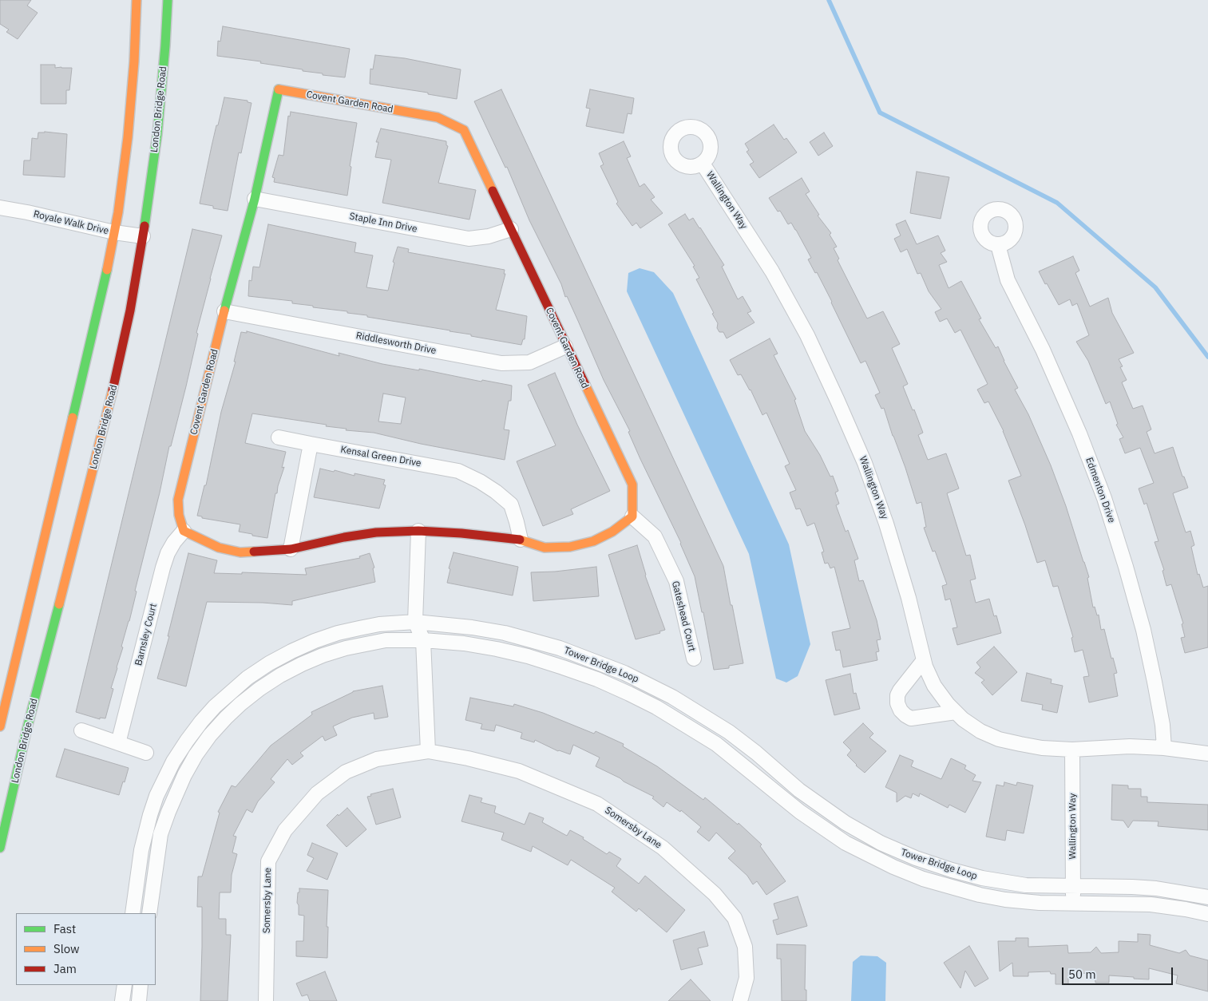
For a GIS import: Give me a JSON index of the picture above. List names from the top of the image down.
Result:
{
  "streets": {
    "main road": ["Covent Garden Road", "London Bridge Road"],
    "street": [
      "Wallington Way",
      "Royale Walk Drive",
      "Staple Inn Drive",
      "Riddlesworth Drive",
      "Kensal Green Drive",
      "Edmenton Drive",
      "Gateshead Court",
      "Barnsley Court",
      "Tower Bridge Loop",
      "Somersby Lane"
    ]
  },
  "crossings": [
    ["Covent Garden Road", "Staple Inn Drive"],
    ["Covent Garden Road", "Riddlesworth Drive"],
    ["Covent Garden Road", "Gateshead Court"],
    ["Covent Garden Road", "Barnsley Court"],
    ["London Bridge Road", "Royale Walk Drive"],
    ["Wallington Way", "Edmenton Drive"],
    ["Wallington Way", "Tower Bridge Loop"]
  ],
  "legend": ["Fast", "Slow", "Jam"],
  "scale_bar": "50 m"
}
